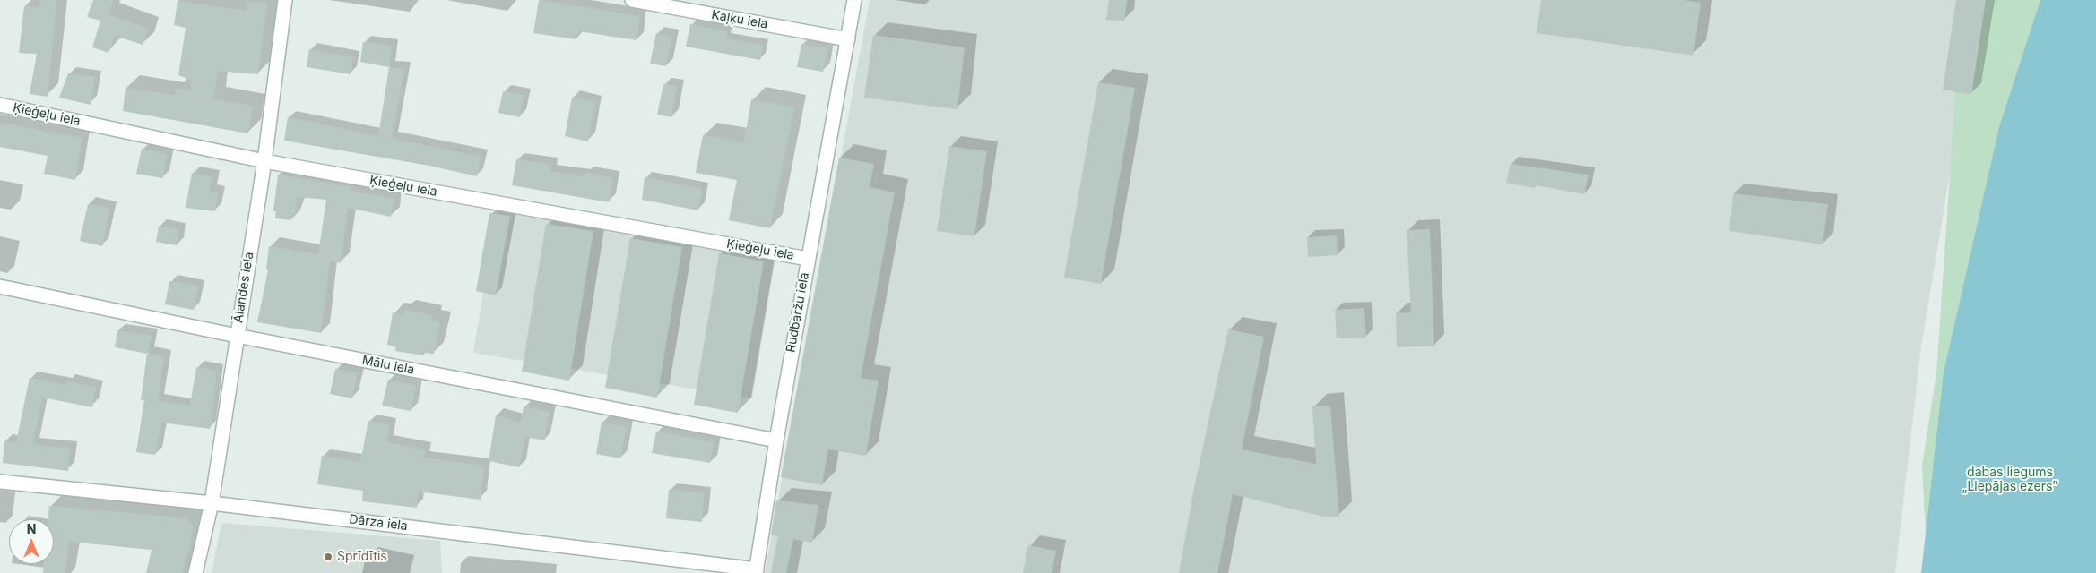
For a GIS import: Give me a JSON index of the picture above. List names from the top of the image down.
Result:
{
  "streets": {
    "street": [
      "Kaļķu iela",
      "Ķieģeļu iela",
      "Ālandes iela",
      "Rudbāržu iela",
      "Mālu iela",
      "Dārza iela"
    ]
  },
  "crossings": [
    ["Kaļķu iela", "Rudbāržu iela"],
    ["Ķieģeļu iela", "Ālandes iela"],
    ["Ķieģeļu iela", "Rudbāržu iela"],
    ["Ālandes iela", "Mālu iela"],
    ["Ālandes iela", "Dārza iela"],
    ["Rudbāržu iela", "Mālu iela"],
    ["Rudbāržu iela", "Dārza iela"]
  ],
  "parks": ["dabas liegums „Liepājas ezers”"],
  "places": ["Sprīdītis"],
  "north": "top"
}
